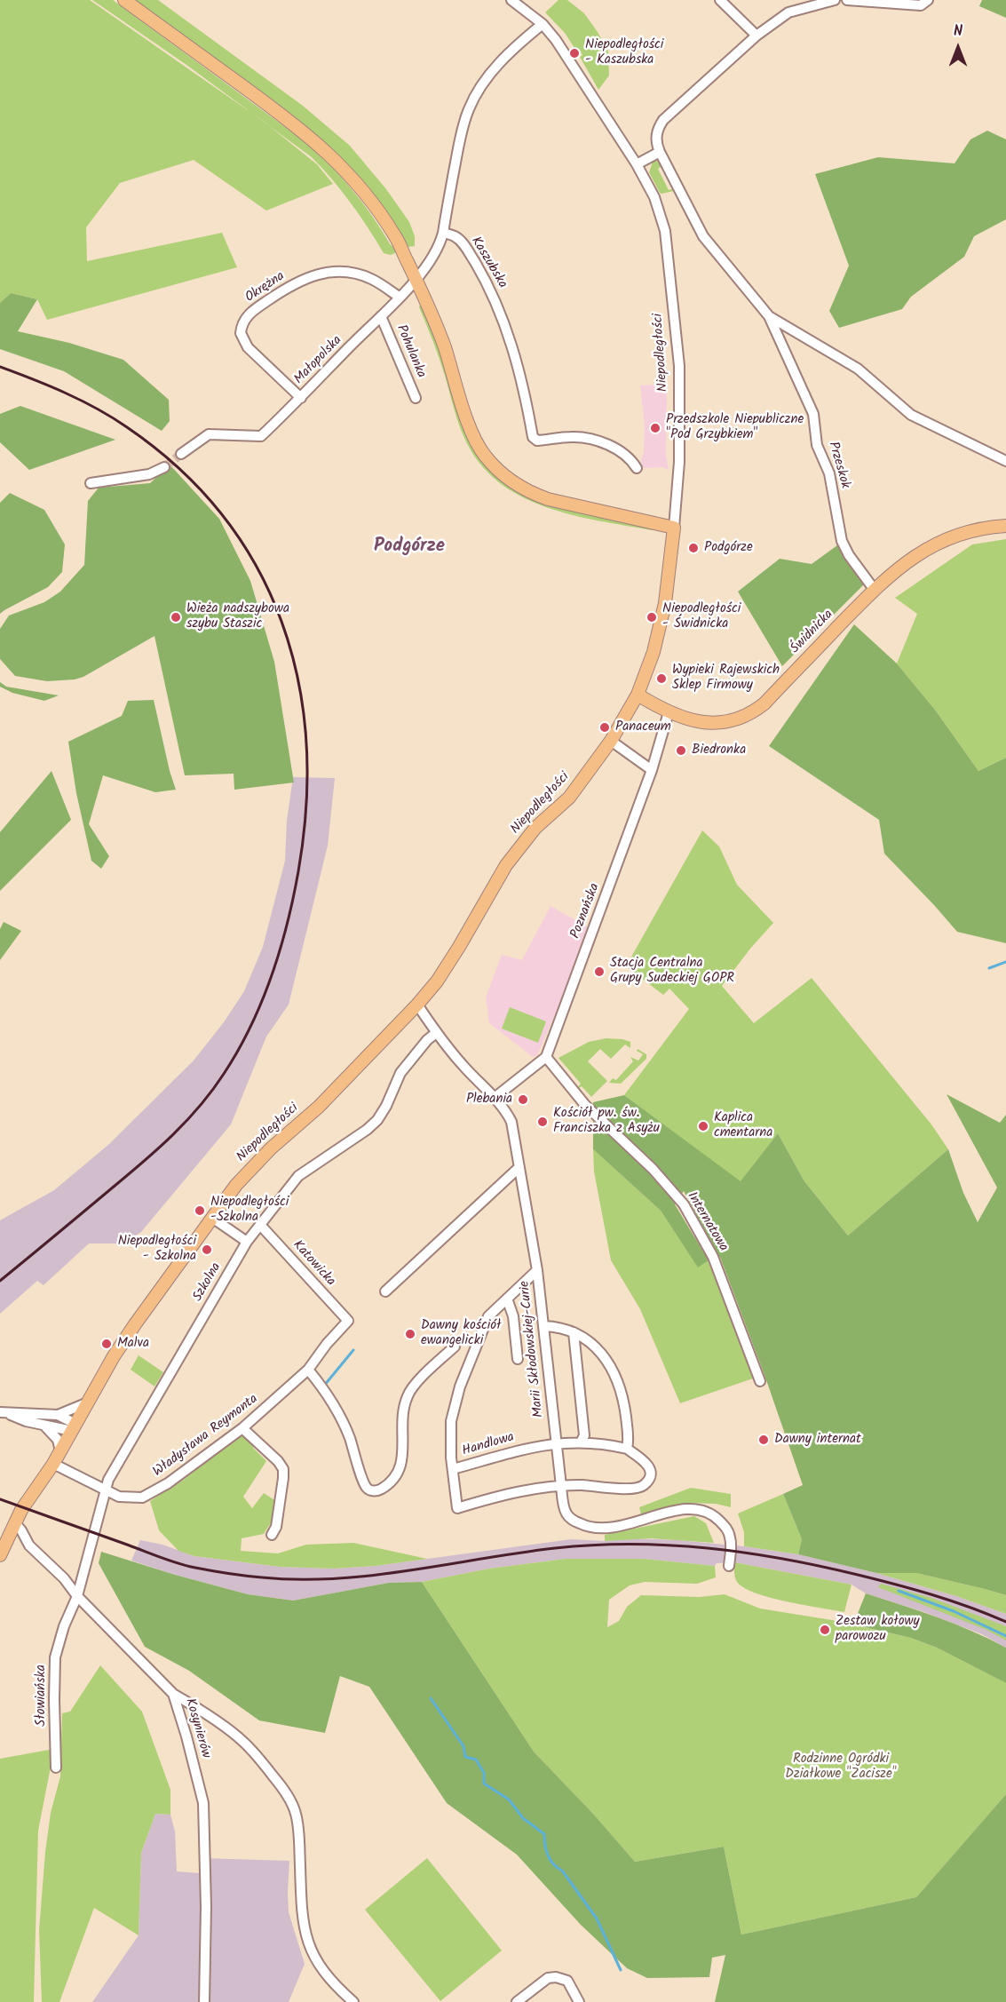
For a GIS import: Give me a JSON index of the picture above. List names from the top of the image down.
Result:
{
  "streets": {
    "main road": ["Niepodległości", "Świdnicka"],
    "street": [
      "Kaszubska",
      "Okrężna",
      "Pohulanka",
      "Małopolska",
      "Przeskok",
      "Poznańska",
      "Internatowa",
      "Katowicka",
      "Szkolna",
      "Marii Skłodowskiej-Curie",
      "Władysława Reymonta",
      "Handlowa",
      "Słowiańska",
      "Kosynierów"
    ]
  },
  "crossings": [
    ["Kaszubska", "Małopolska"],
    ["Okrężna", "Małopolska"],
    ["Pohulanka", "Małopolska"],
    ["Niepodległości", "Świdnicka"],
    ["Niepodległości", "Marii Skłodowskiej-Curie"],
    ["Niepodległości", "Władysława Reymonta"],
    ["Niepodległości", "Kosynierów"],
    ["Przeskok", "Świdnicka"],
    ["Świdnicka", "Poznańska"],
    ["Poznańska", "Internatowa"],
    ["Katowicka", "Szkolna"],
    ["Katowicka", "Władysława Reymonta"],
    ["Szkolna", "Marii Skłodowskiej-Curie"],
    ["Szkolna", "Władysława Reymonta"],
    ["Szkolna", "Słowiańska"],
    ["Szkolna", "Kosynierów"],
    ["Marii Skłodowskiej-Curie", "Handlowa"],
    ["Słowiańska", "Kosynierów"]
  ],
  "districts": ["Podgórze"],
  "parks": ["Rodzinne Ogródki Działkowe \"Zacisze\""],
  "places": [
    "Niepodległości - Kaszubska",
    "Przedszkole Niepubliczne \"Pod Grzybkiem\"",
    "Podgórze",
    "Wieża nadszybowa szybu Staszic",
    "Niepodległości - Świdnicka",
    "Wypieki Rajewskich Sklep Firmowy",
    "Panaceum",
    "Biedronka",
    "Stacja Centralna Grupy Sudeckiej GOPR",
    "Plebania",
    "Kościół pw. św. Franciszka z Asyżu",
    "Kaplica cmentarna",
    "Niepodległości -Szkolna",
    "Niepodległości - Szkolna",
    "Dawny kościół ewangelicki",
    "Malva",
    "Dawny internat",
    "Zestaw kołowy parowozu"
  ],
  "north": "top"
}
